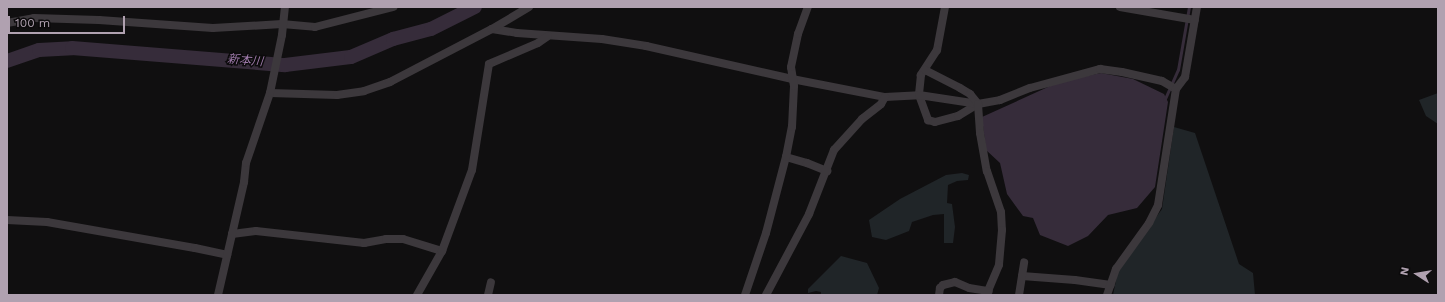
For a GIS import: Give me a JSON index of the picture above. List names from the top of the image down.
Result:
{
  "water": ["新本川"],
  "scale_bar": "100 m",
  "north": "left"
}
